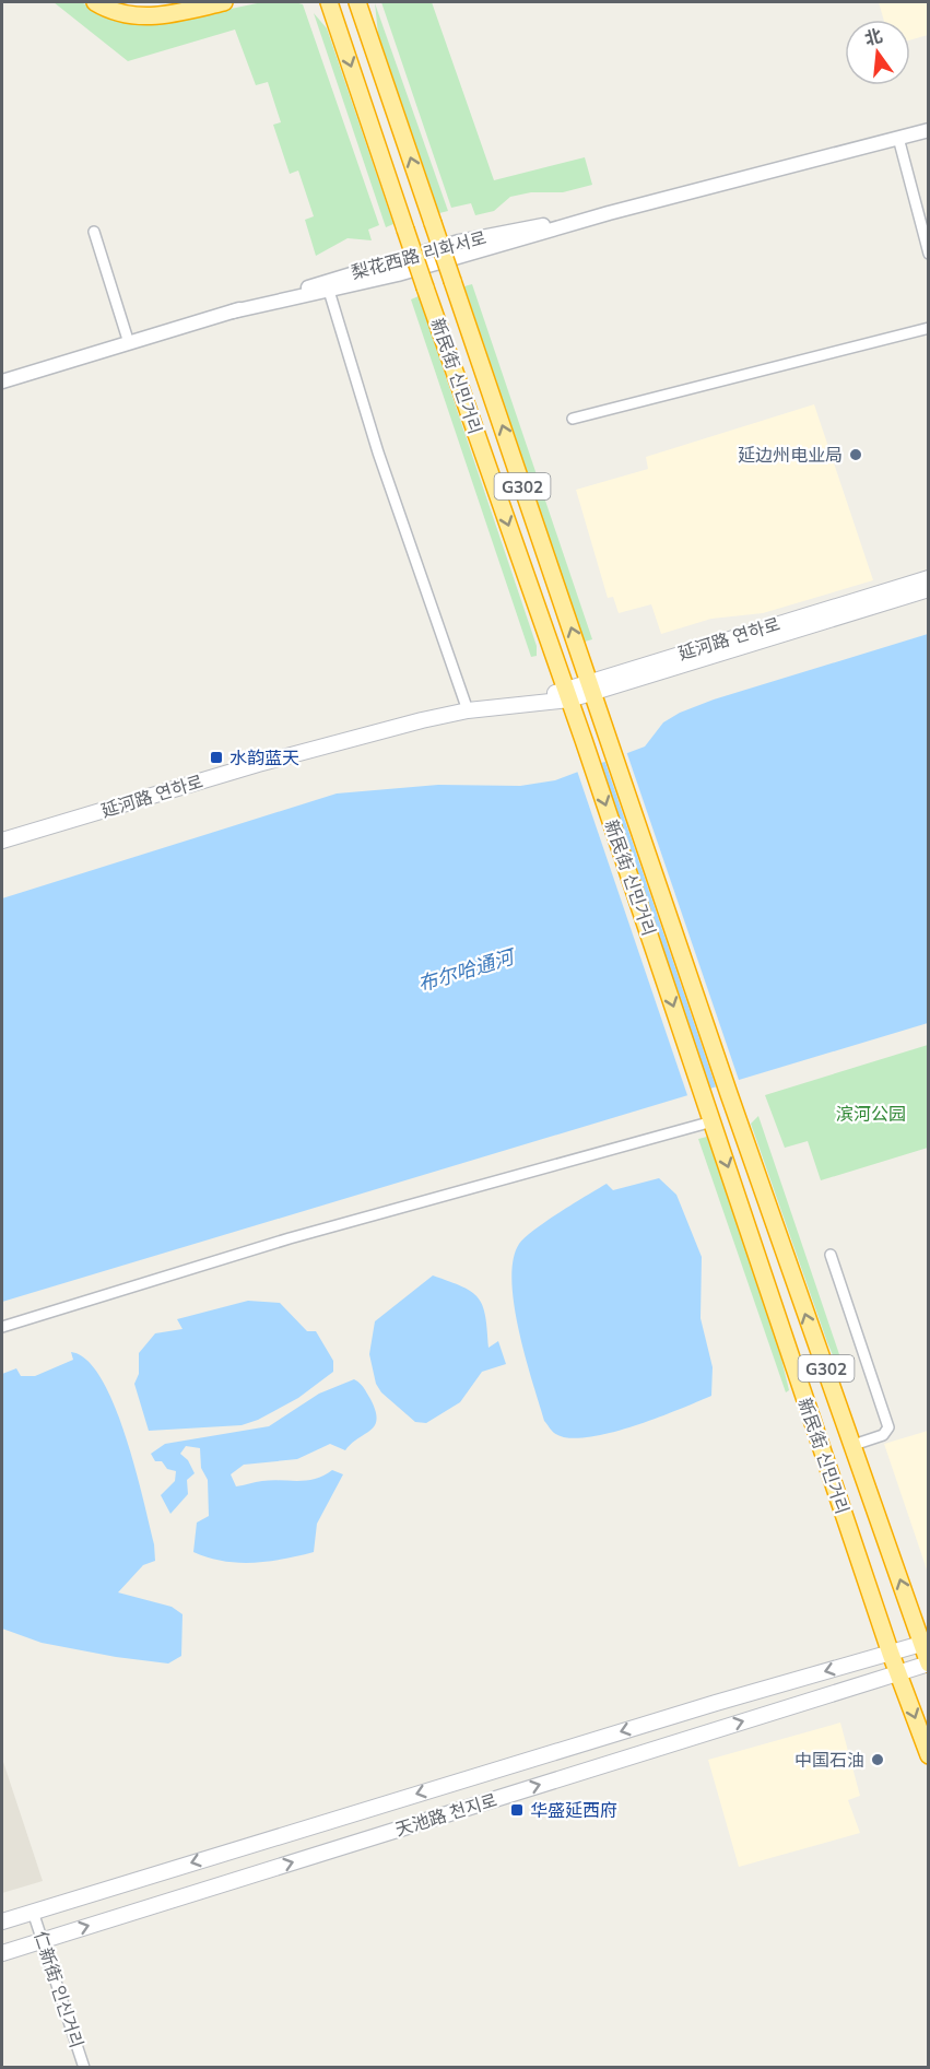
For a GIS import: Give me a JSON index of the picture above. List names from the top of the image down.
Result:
{
  "streets": {
    "highway": ["新民街 신민거리", "G302"],
    "main road": ["延河路 연하로", "天池路 천지로"],
    "street": ["梨花西路 리화서로", "仁新街 인신거리"]
  },
  "crossings": [
    ["新民街 신민거리", "延河路 연하로"],
    ["新民街 신민거리", "天池路 천지로"],
    ["天池路 천지로", "仁新街 인신거리"]
  ],
  "water": ["布尔哈通河"],
  "parks": ["滨河公园"],
  "places": {
    "other": ["延边州电业局", "中国石油"],
    "transit": ["水韵蓝天", "华盛延西府"]
  },
  "north": "top"
}
